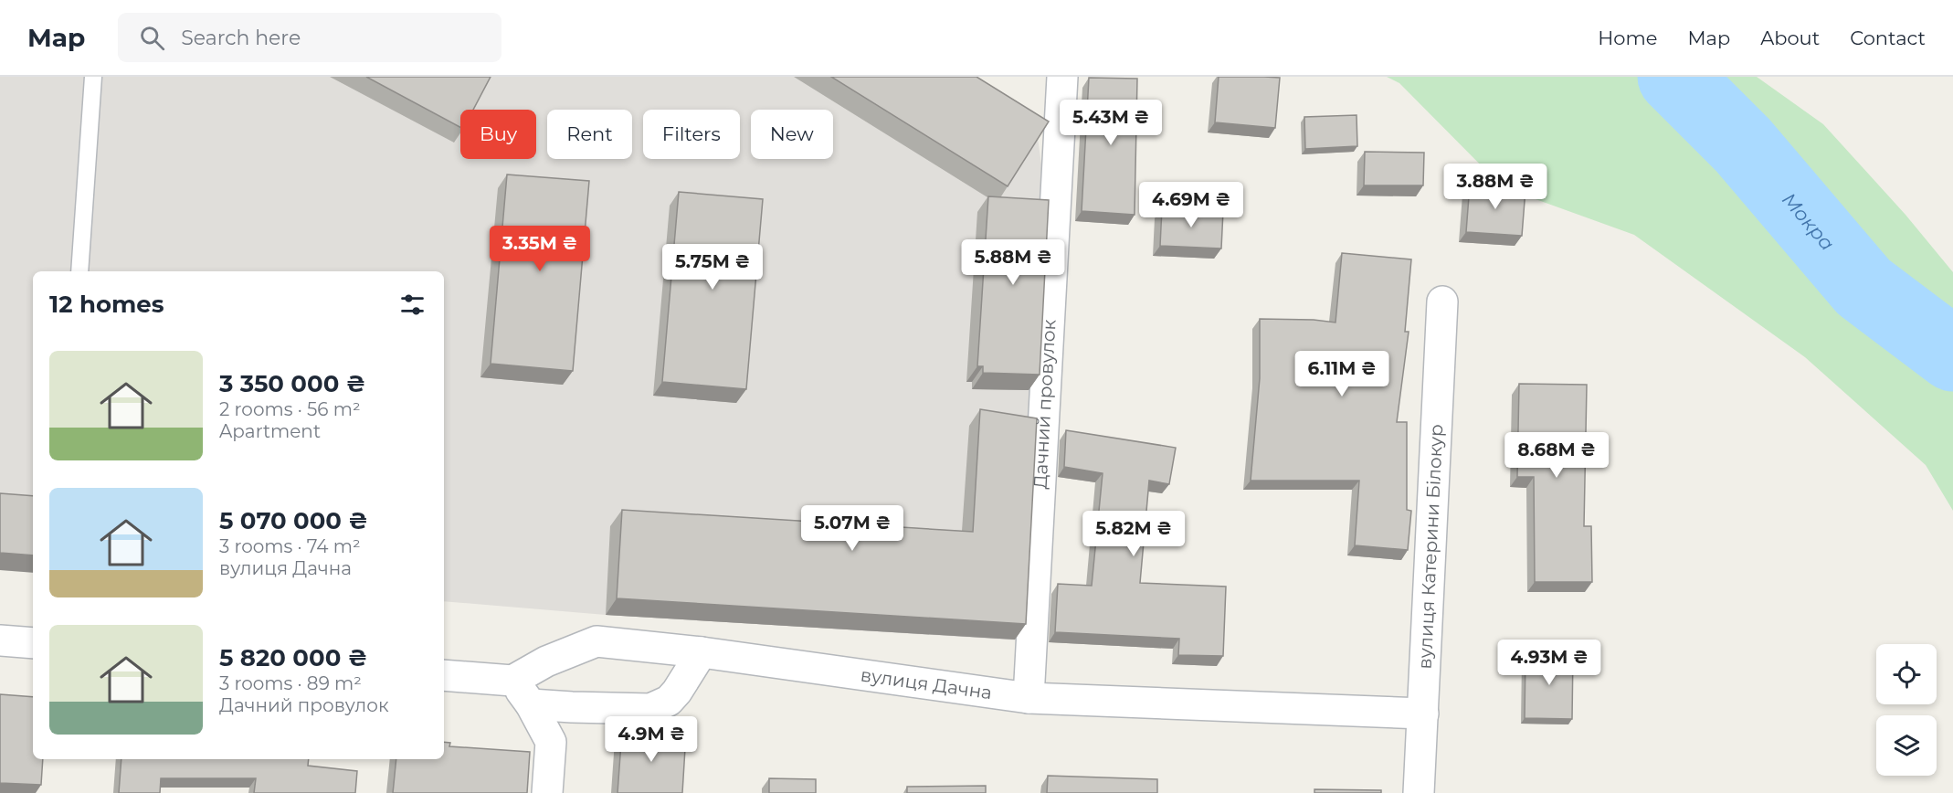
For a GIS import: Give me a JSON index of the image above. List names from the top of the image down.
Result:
{
  "streets": {
    "street": ["Дачний провулок", "вулиця Катерини Білокур", "вулиця Дачна"]
  },
  "crossings": [
    ["Дачний провулок", "вулиця Дачна"],
    ["вулиця Катерини Білокур", "вулиця Дачна"]
  ],
  "water": ["Мокра"],
  "page": {
    "header": "Map",
    "search": "Search here",
    "nav": [
      "Home",
      "Map",
      "About",
      "Contact"
    ],
    "price": [
      "5.43M ₴",
      "3.88M ₴",
      "4.69M ₴",
      "3.35M ₴",
      "5.88M ₴",
      "5.75M ₴",
      "6.11M ₴",
      "8.68M ₴",
      "5.07M ₴",
      "5.82M ₴",
      "4.93M ₴",
      "4.9M ₴"
    ],
    "chip": [
      "Buy",
      "Rent",
      "Filters",
      "New"
    ],
    "heading": "12 homes",
    "list": [
      {
        "name": "3 350 000 ₴",
        "note": "2 rooms · 56 m² · Apartment"
      },
      {
        "name": "5 070 000 ₴",
        "note": "3 rooms · 74 m² · вулиця Дачна"
      },
      {
        "name": "5 820 000 ₴",
        "note": "3 rooms · 89 m² · Дачний провулок"
      }
    ]
  }
}
